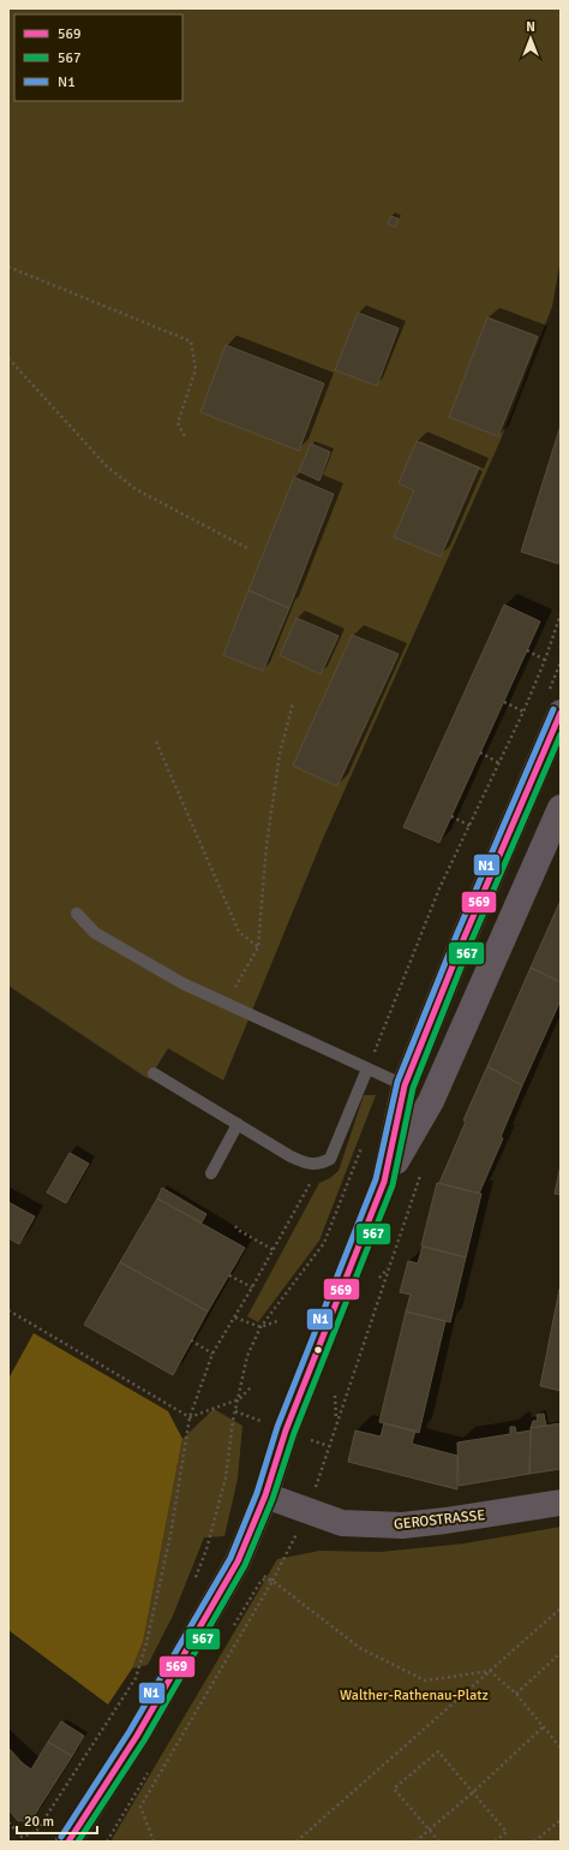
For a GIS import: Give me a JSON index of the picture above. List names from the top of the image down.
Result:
{
  "streets": {
    "main road": ["GEROSTRASSE"]
  },
  "parks": ["Walther-Rathenau-Platz"],
  "lines": ["transit line N1", "transit line 569", "transit line 567"],
  "legend": ["569", "567", "N1"],
  "scale_bar": "20 m",
  "north": "top"
}
